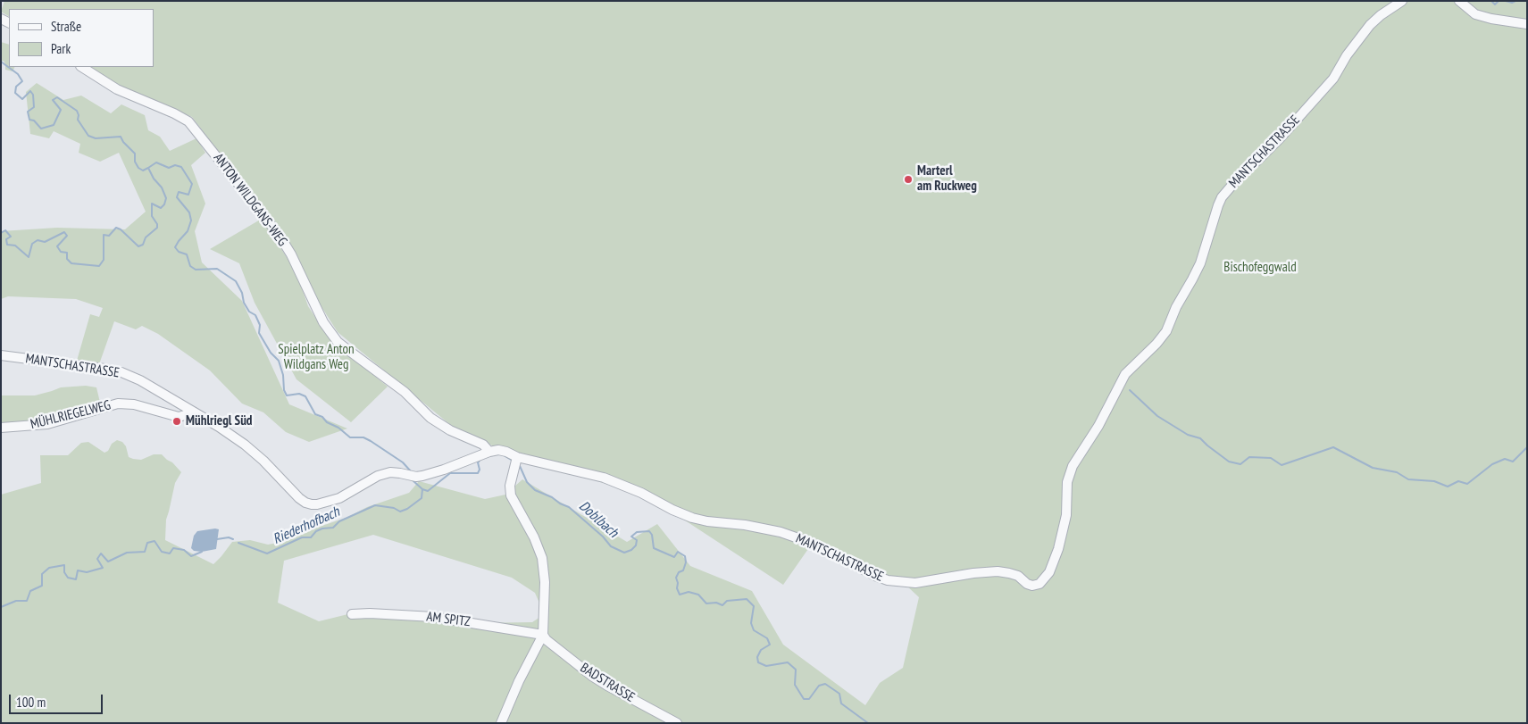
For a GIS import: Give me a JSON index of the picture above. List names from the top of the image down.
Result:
{
  "streets": {
    "street": [
      "MANTSCHASTRASSE",
      "ANTON WILDGANS-WEG",
      "MÜHLRIEGELWEG",
      "AM SPITZ",
      "BADSTRASSE"
    ]
  },
  "crossings": [
    ["MANTSCHASTRASSE", "ANTON WILDGANS-WEG"],
    ["MANTSCHASTRASSE", "MÜHLRIEGELWEG"],
    ["AM SPITZ", "BADSTRASSE"]
  ],
  "water": ["Doblbach", "Riederhofbach"],
  "parks": ["Bischofeggwald", "Spielplatz Anton Wildgans Weg"],
  "places": ["Marterl am Ruckweg", "Mühlriegl Süd"],
  "legend": ["Straße", "Park"],
  "scale_bar": "100 m"
}
